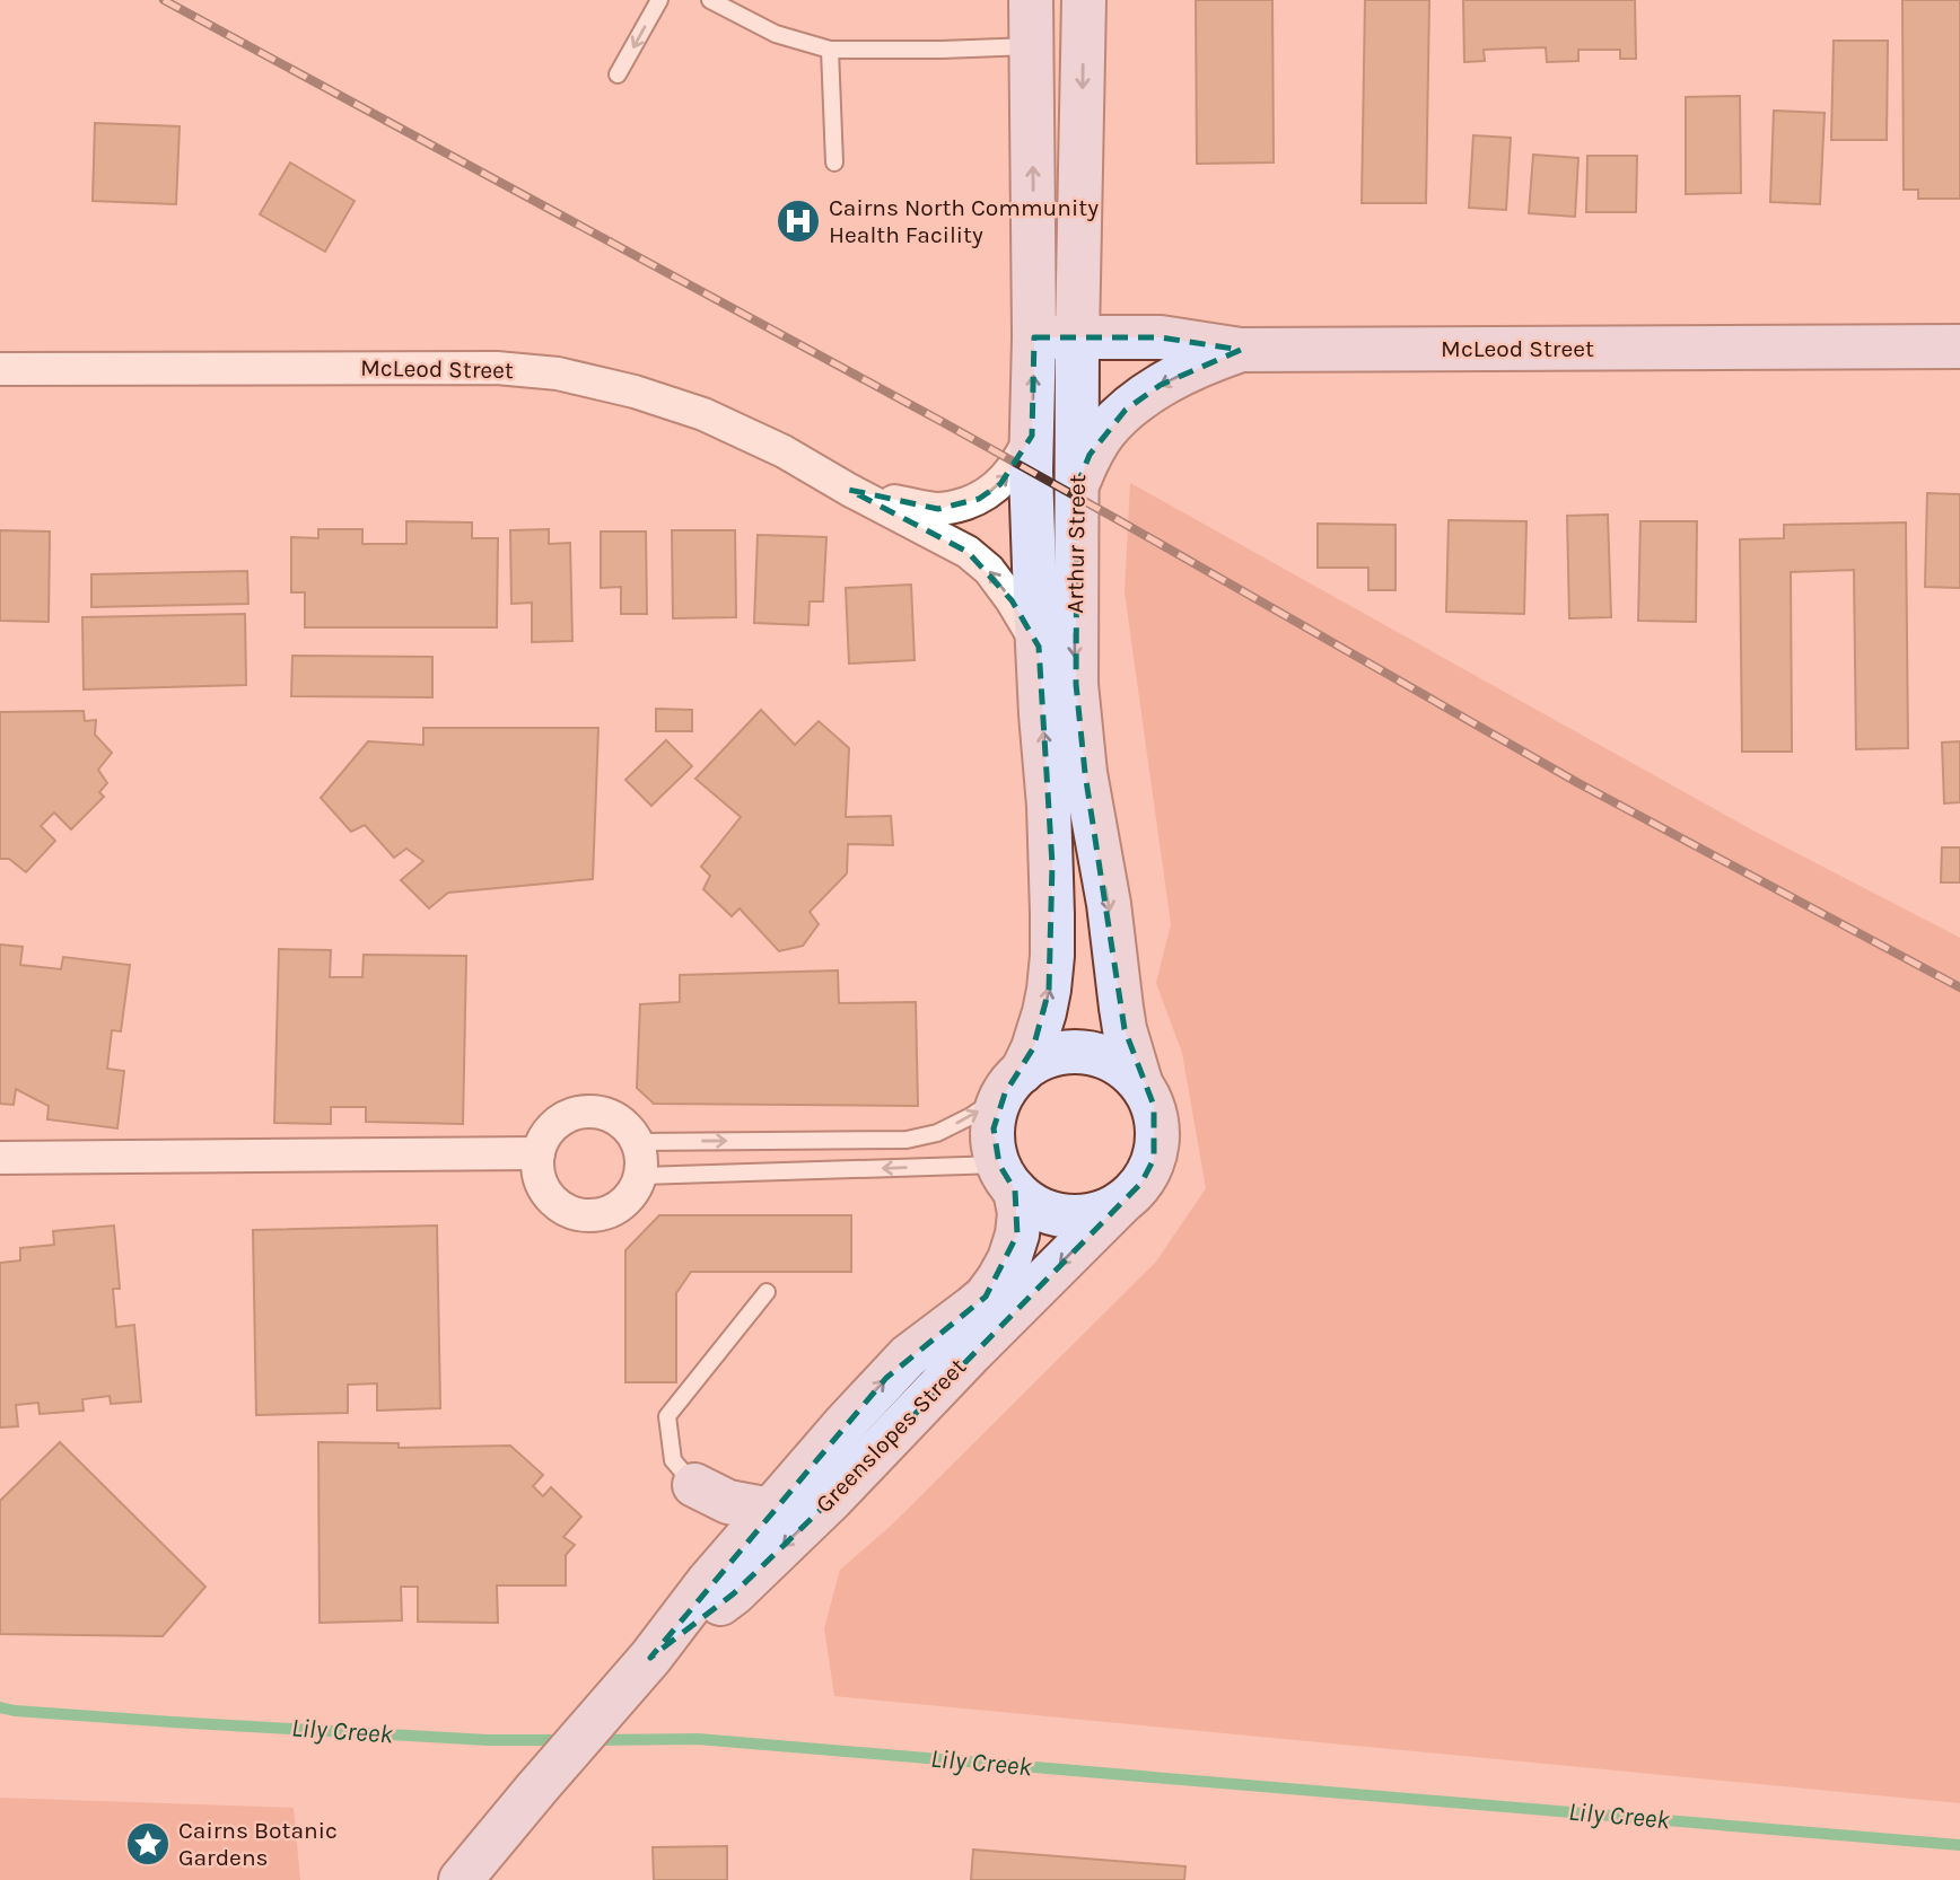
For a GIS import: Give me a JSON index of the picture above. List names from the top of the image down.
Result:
{
  "streets": {
    "street": ["McLeod Street", "Arthur Street", "Greenslopes Street"]
  },
  "crossings": [
    ["McLeod Street", "Arthur Street"],
    ["Arthur Street", "Greenslopes Street"]
  ],
  "water": ["Lily Creek"],
  "places": {
    "hospital": ["Cairns North Community Health Facility"],
    "place": ["Cairns Botanic Gardens"]
  }
}
